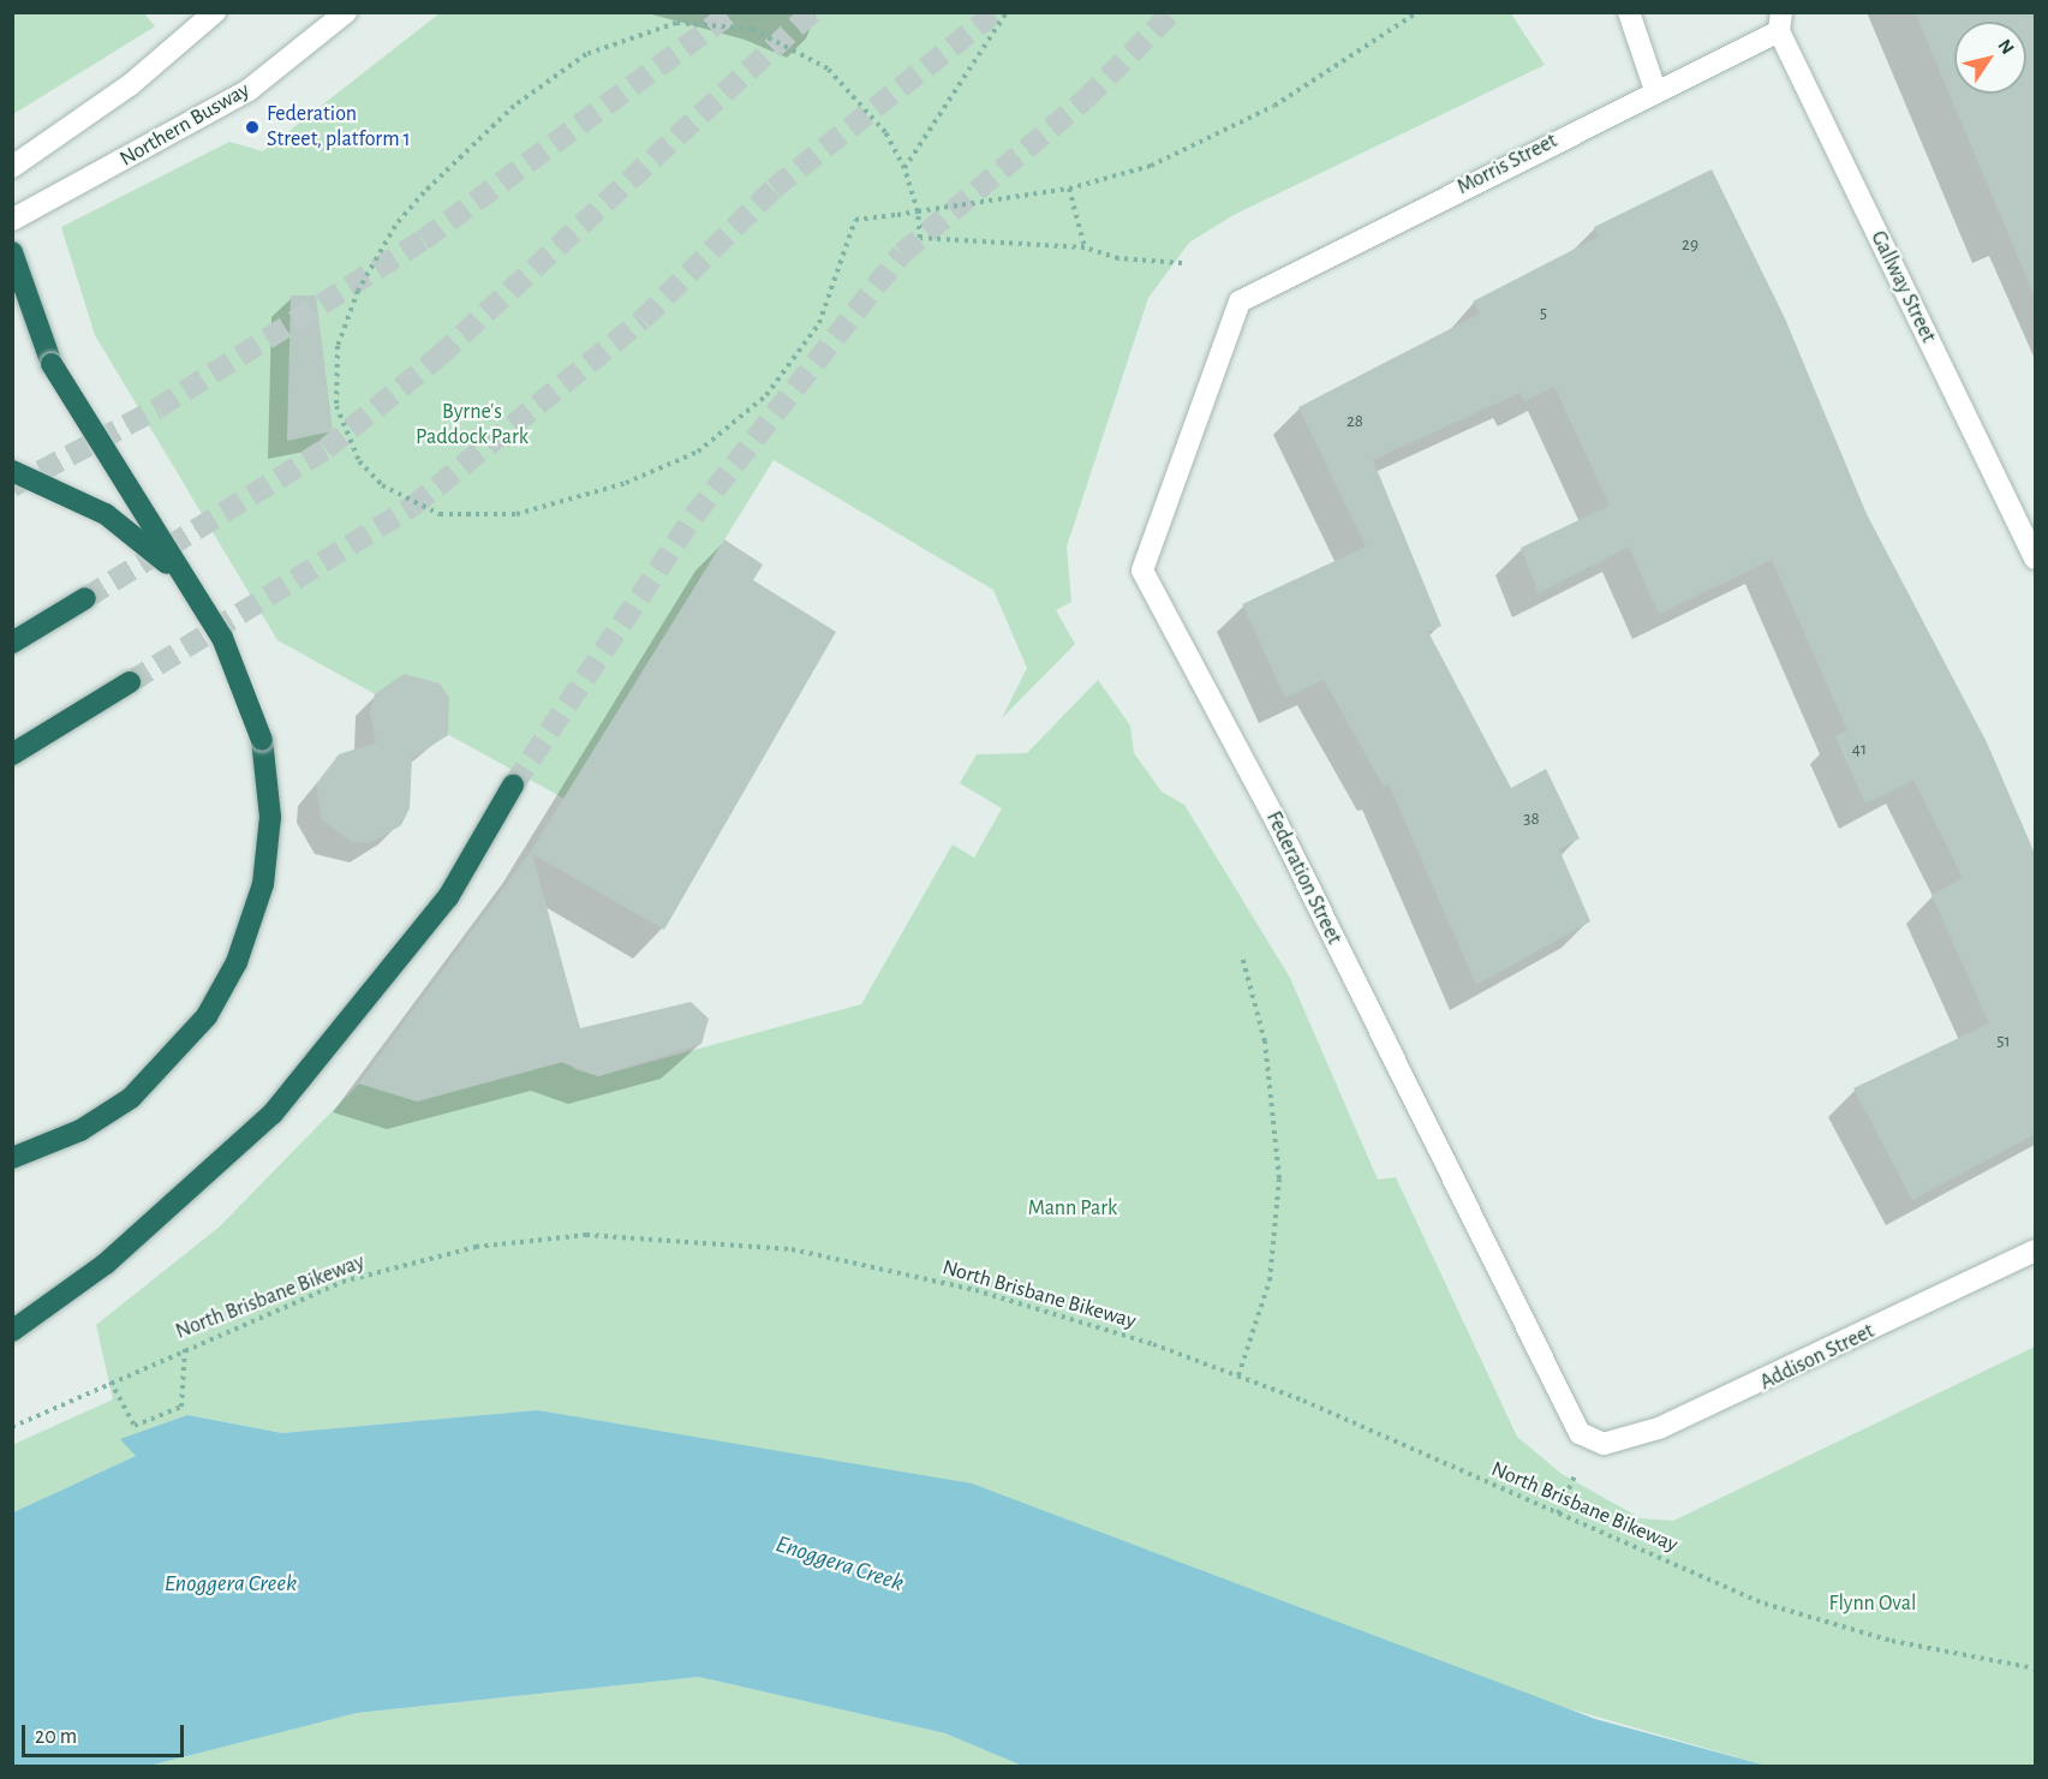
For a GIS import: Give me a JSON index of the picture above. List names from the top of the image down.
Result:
{
  "streets": {
    "street": [
      "Northern Busway",
      "Morris Street",
      "Gallway Street",
      "Federation Street",
      "Addison Street"
    ],
    "path": ["North Brisbane Bikeway"]
  },
  "crossings": [
    ["Morris Street", "Gallway Street"],
    ["Morris Street", "Federation Street"],
    ["Federation Street", "Addison Street"]
  ],
  "water": ["Enoggera Creek"],
  "parks": ["Byrne's Paddock Park", "Mann Park", "Flynn Oval"],
  "places": ["Federation Street, platform 1"],
  "house_numbers": [
    "29",
    "5",
    "28",
    "41",
    "38",
    "51"
  ],
  "scale_bar": "20 m",
  "north": "top right"
}
